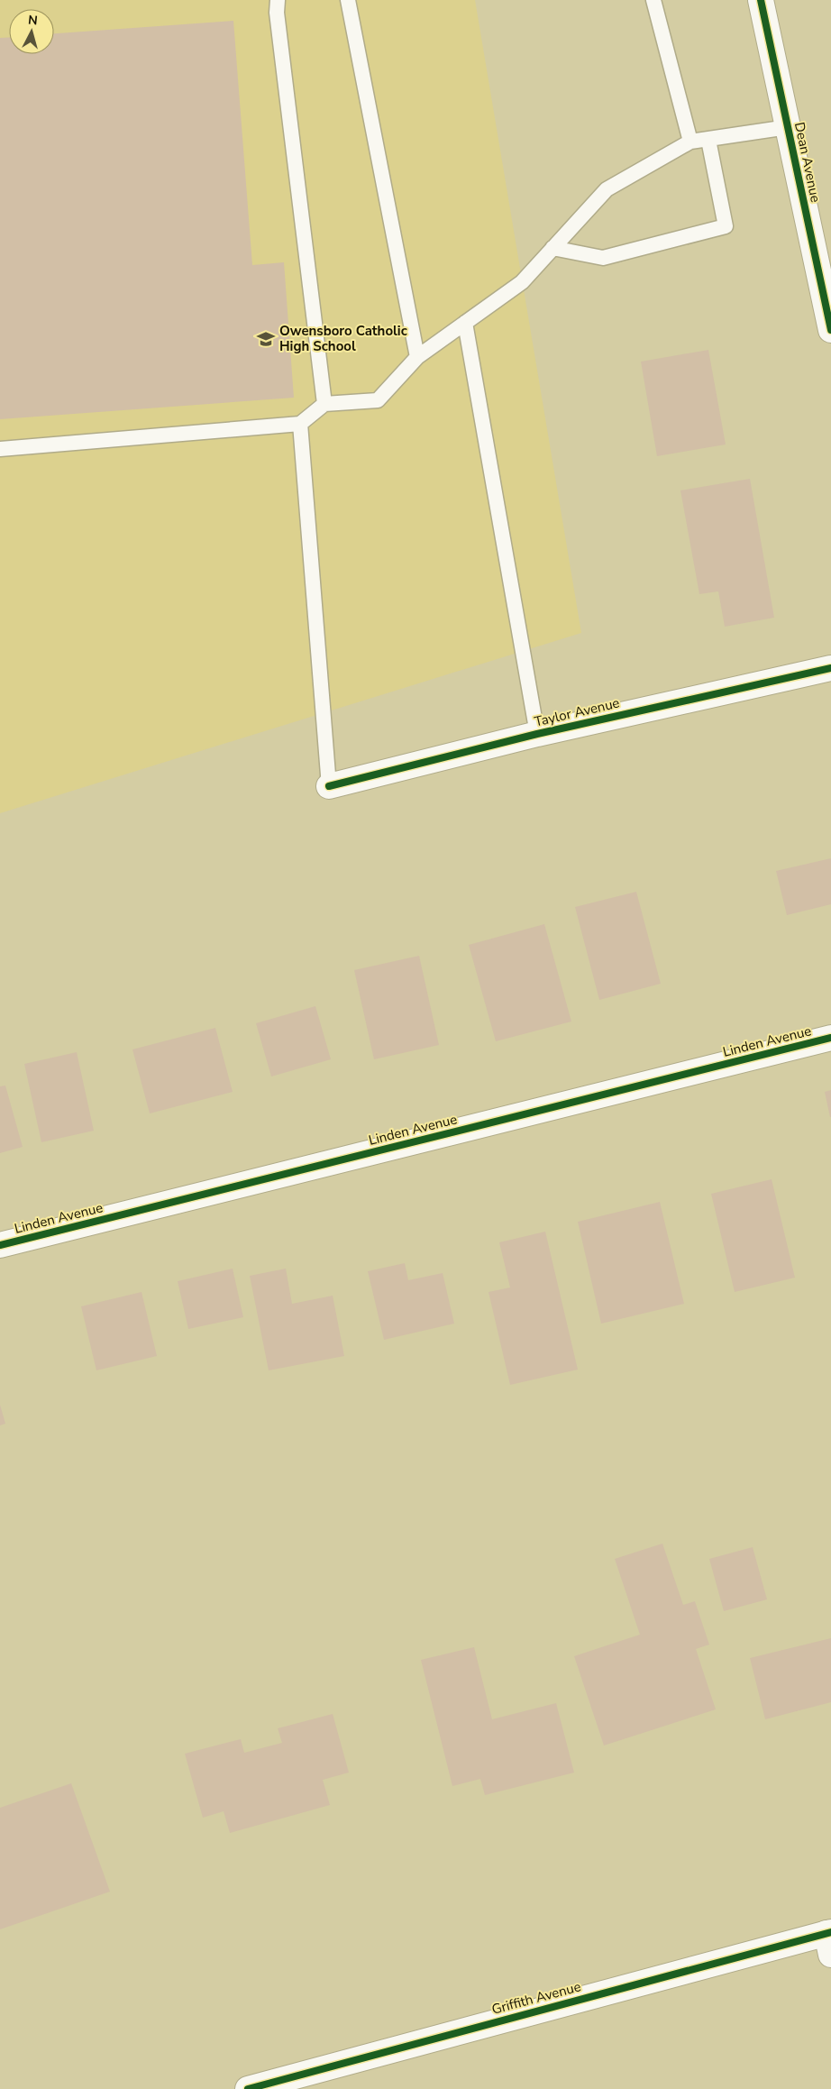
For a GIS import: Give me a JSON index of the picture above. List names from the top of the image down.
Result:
{
  "streets": {
    "street": [
      "Dean Avenue",
      "Taylor Avenue",
      "Linden Avenue",
      "Griffith Avenue"
    ]
  },
  "places": {
    "school or university": ["Owensboro Catholic High School"]
  },
  "north": "top"
}
